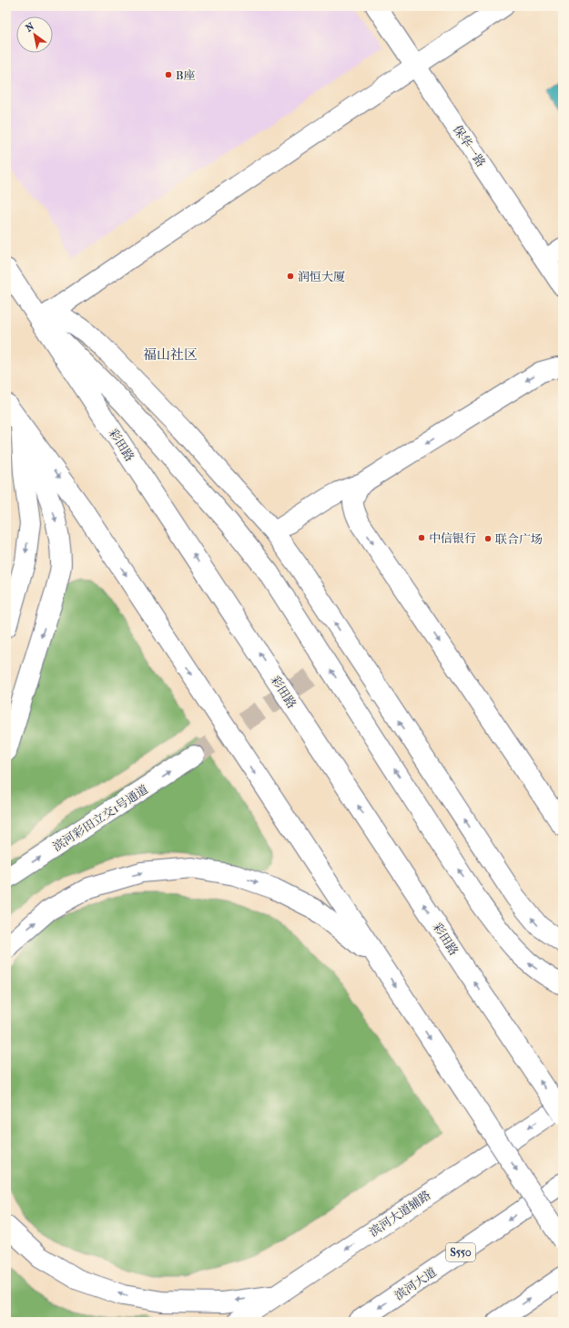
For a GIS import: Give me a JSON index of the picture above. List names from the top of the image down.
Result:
{
  "streets": {
    "main road": [
      "保华一路",
      "彩田路",
      "滨河彩田立交1号通道",
      "滨河大道辅路",
      "S550",
      "滨河大道"
    ]
  },
  "one_way": ["滨河彩田立交1号通道", "滨河大道辅路"],
  "districts": ["福山社区"],
  "places": [
    "B座",
    "润恒大厦",
    "中信银行",
    "联合广场"
  ],
  "north": "top left"
}
